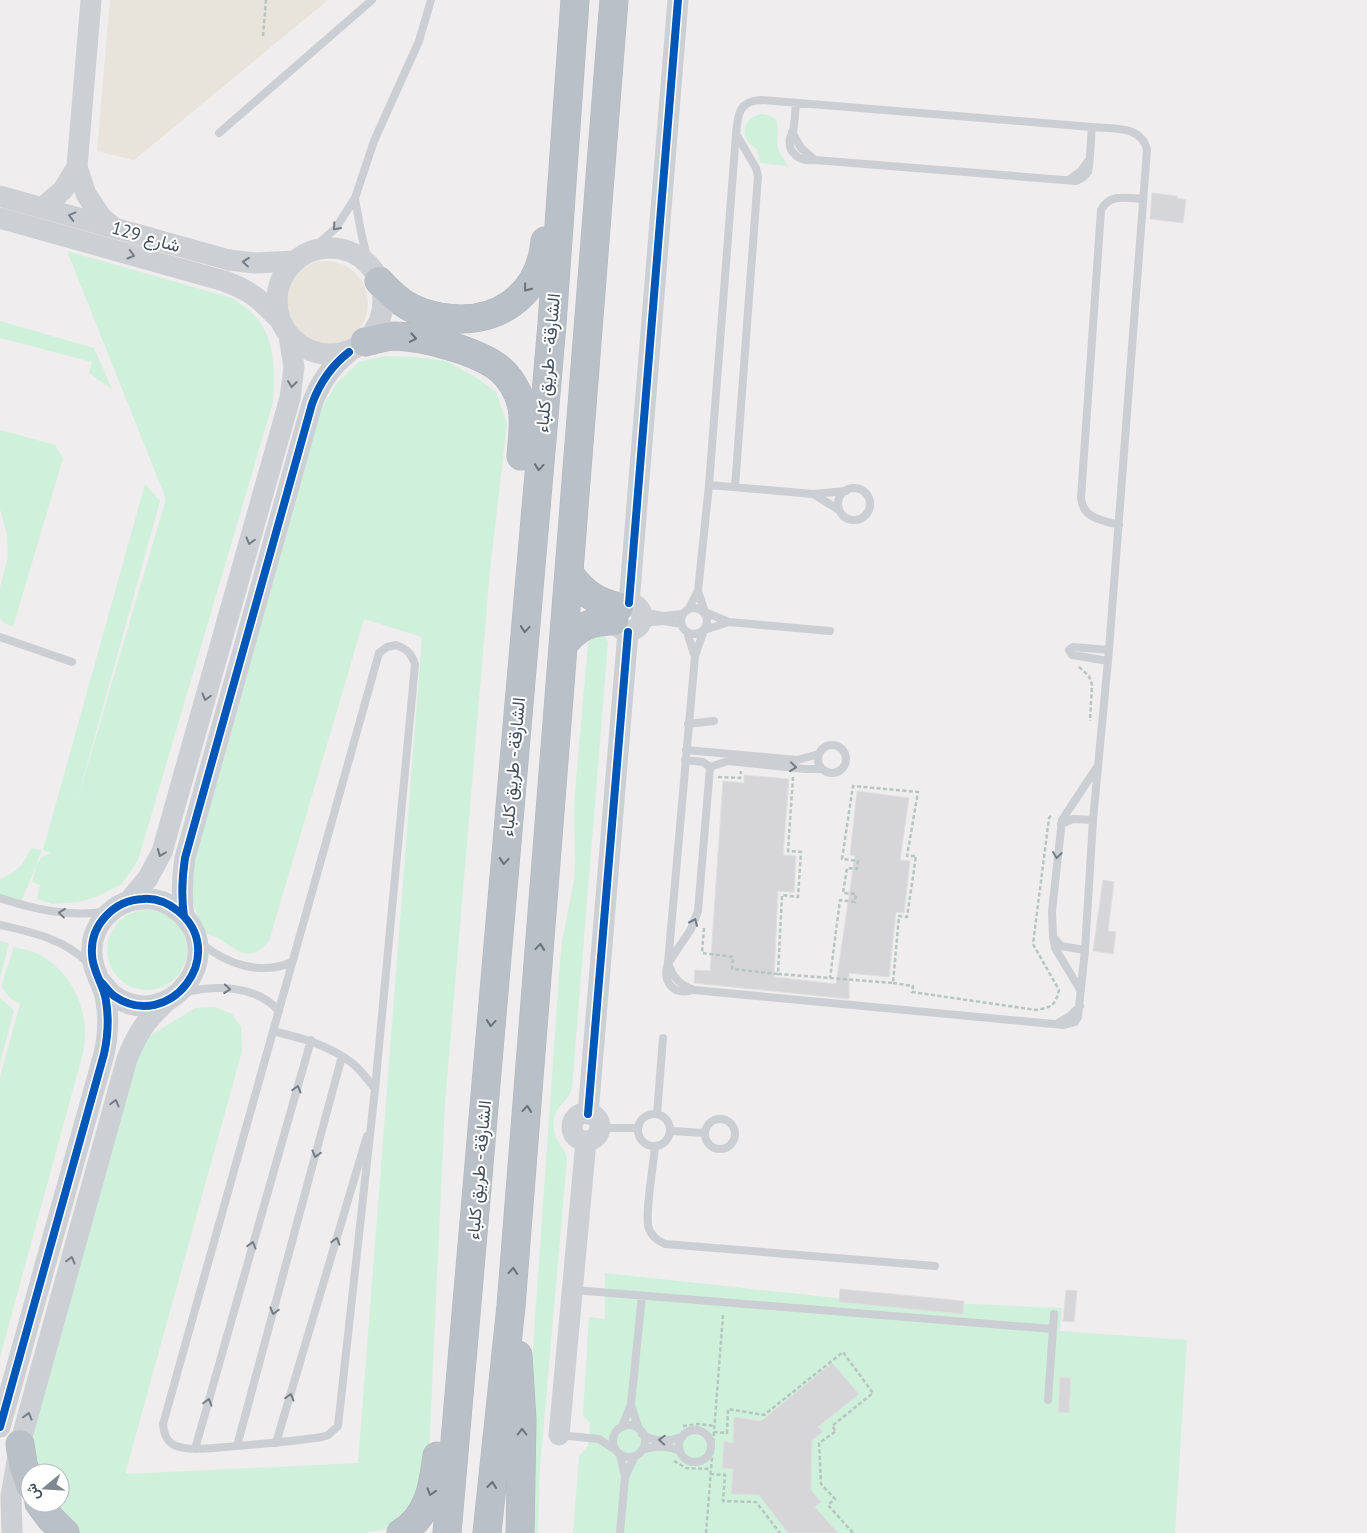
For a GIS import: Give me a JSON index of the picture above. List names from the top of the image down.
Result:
{
  "streets": {
    "highway": ["الشارقة - طريق كلباء"],
    "street": ["شارع 129"]
  },
  "north": "left"
}
